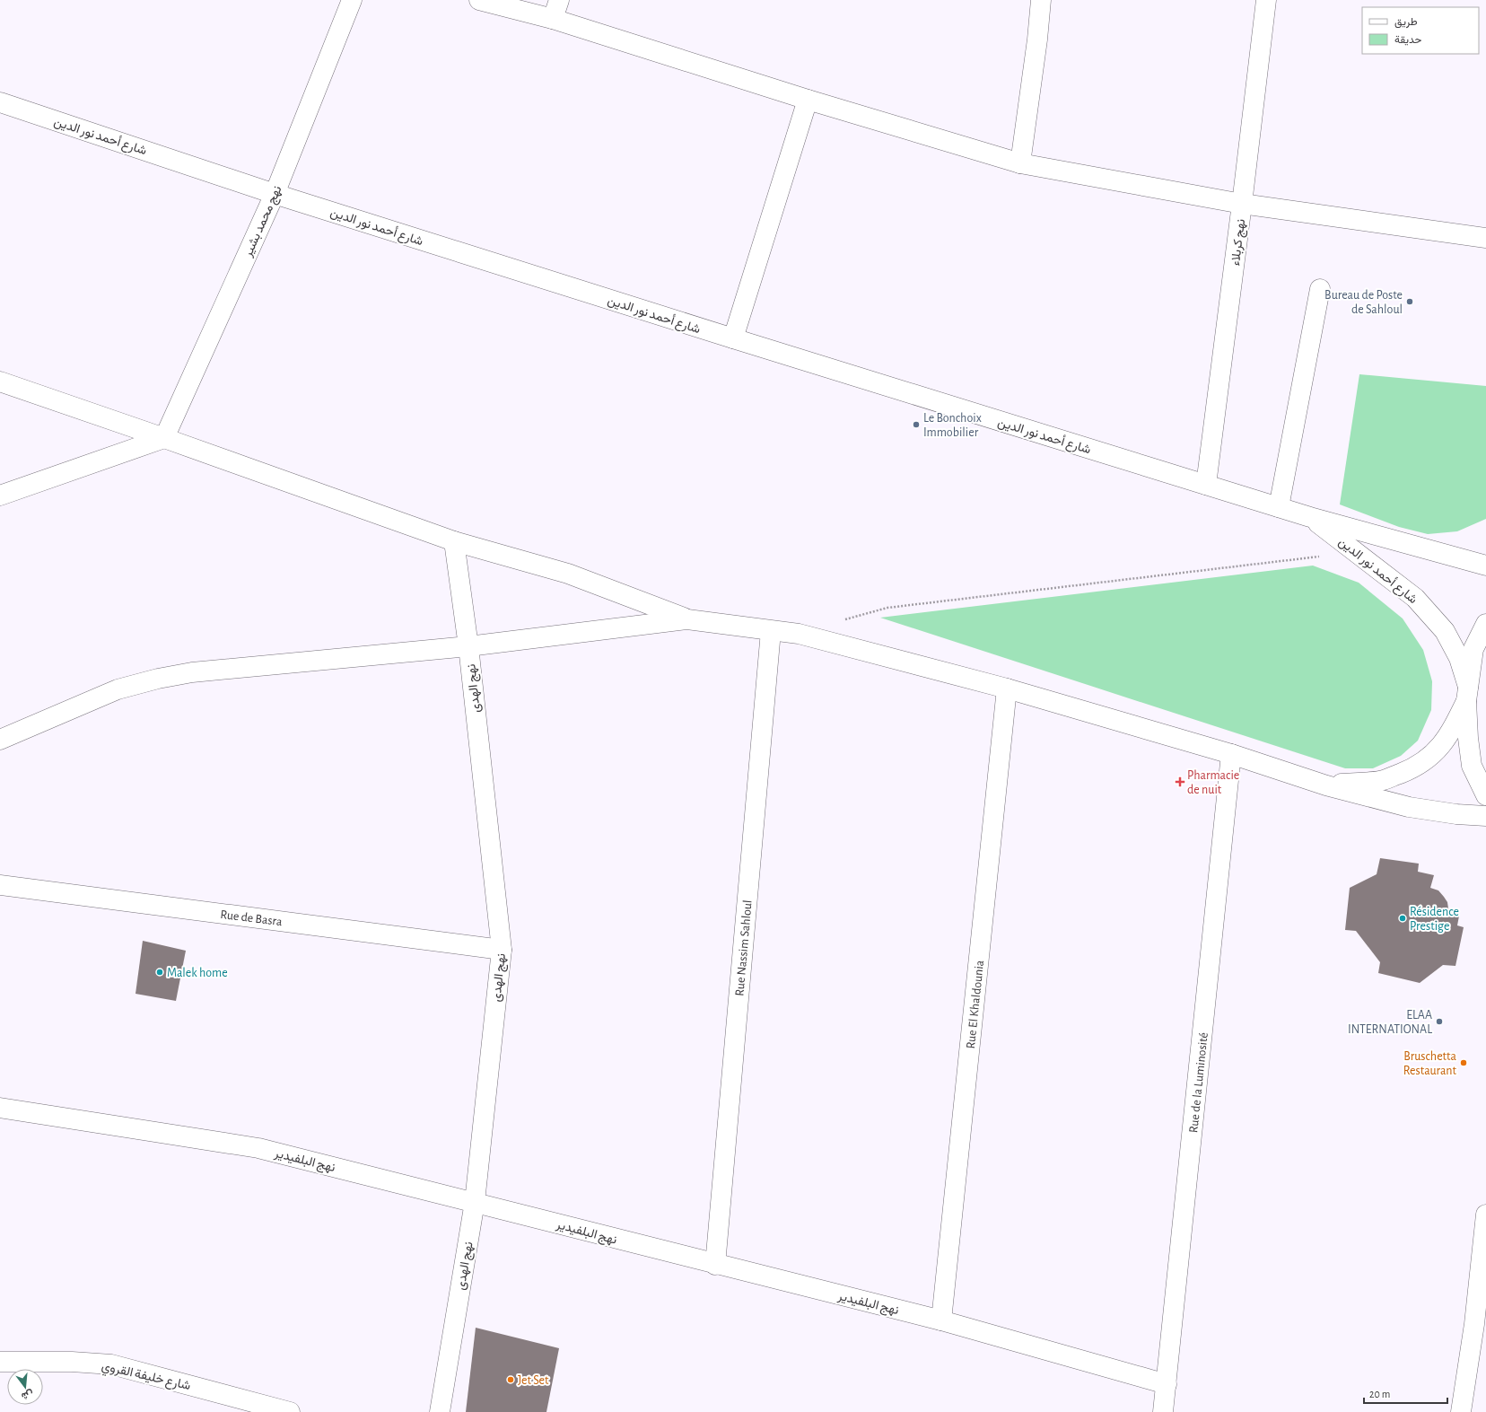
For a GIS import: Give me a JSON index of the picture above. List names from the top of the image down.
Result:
{
  "streets": {
    "street": [
      "شارع أحمد نور الدين",
      "نهج محمد بشير",
      "نهج كربلاء",
      "نهج الهدى",
      "Rue de Basra",
      "Rue Nassim Sahloul",
      "Rue El Khaldounia",
      "Rue de la Luminosité",
      "نهج البلفيدير",
      "شارع خليفة القروي"
    ]
  },
  "crossings": [
    ["شارع أحمد نور الدين", "نهج محمد بشير"],
    ["شارع أحمد نور الدين", "نهج كربلاء"],
    ["نهج الهدى", "Rue de Basra"],
    ["نهج الهدى", "نهج البلفيدير"],
    ["Rue Nassim Sahloul", "نهج البلفيدير"],
    ["Rue El Khaldounia", "نهج البلفيدير"],
    ["Rue de la Luminosité", "نهج البلفيدير"]
  ],
  "places": {
    "other": [
      "Bureau de Poste de Sahloul",
      "Le Bonchoix Immobilier",
      "Résidence Prestige",
      "Malek home",
      "ELAA INTERNATIONAL",
      "Bruschetta Restaurant",
      "Jet Set"
    ],
    "health": ["Pharmacie de nuit"]
  },
  "legend": ["طريق", "حديقة"],
  "scale_bar": "20 m",
  "north": "bottom"
}
